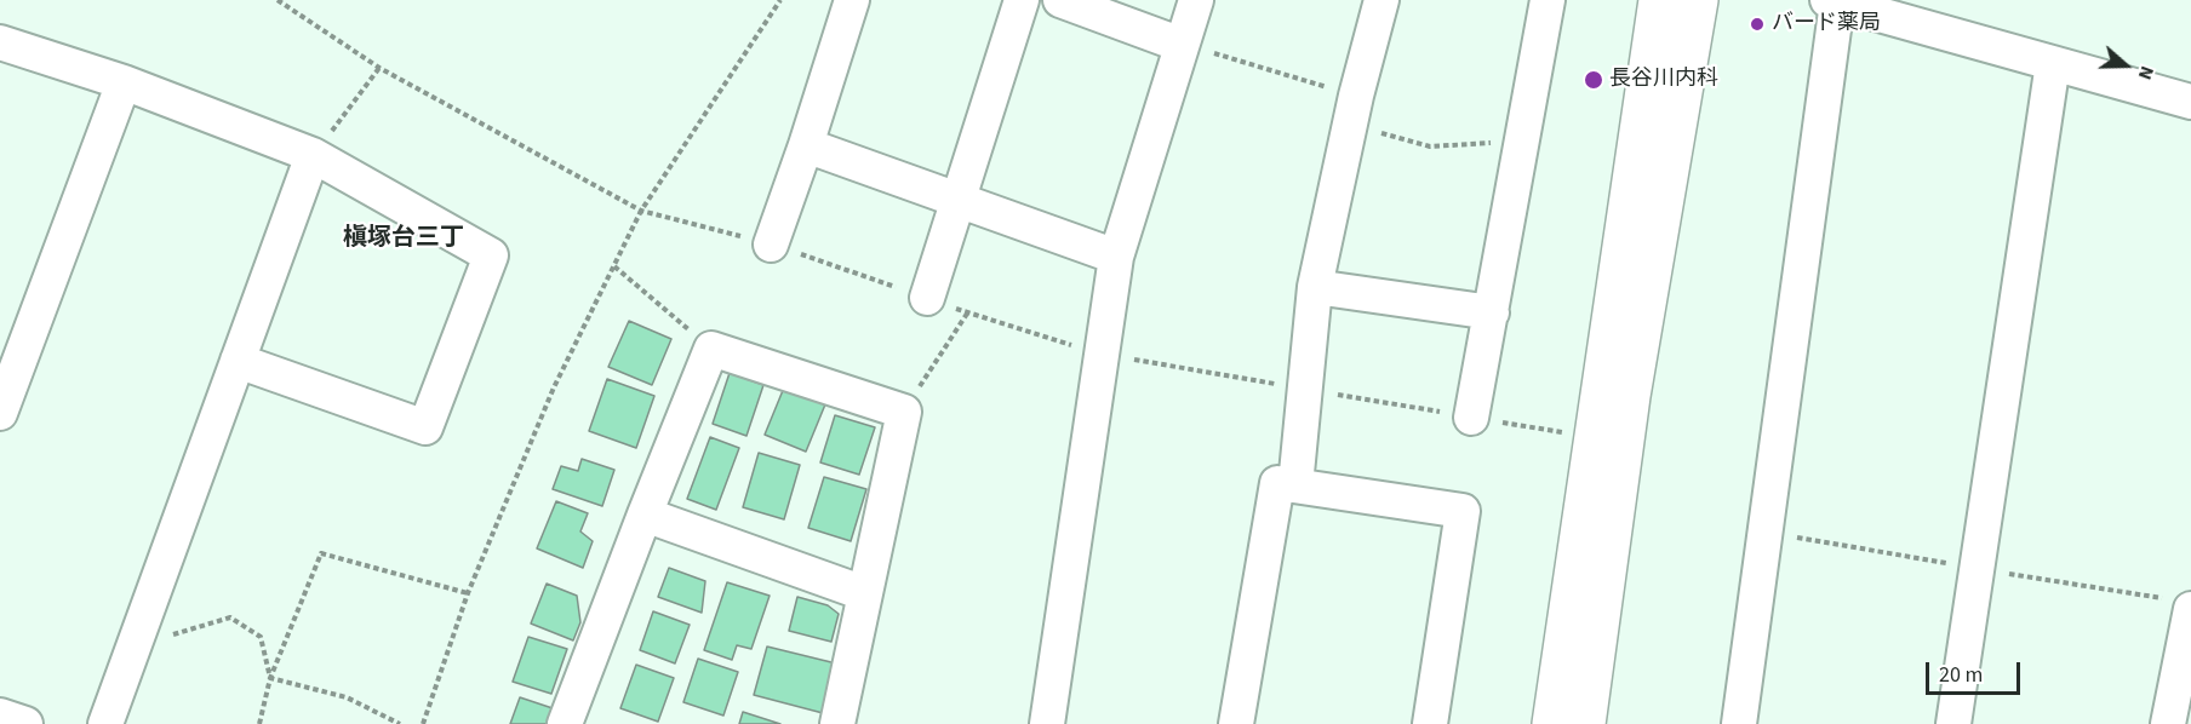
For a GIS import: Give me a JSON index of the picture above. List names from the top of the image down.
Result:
{
  "districts": ["槇塚台三丁"],
  "places": ["バード薬局", "長谷川内科"],
  "scale_bar": "20 m",
  "north": "right"
}
